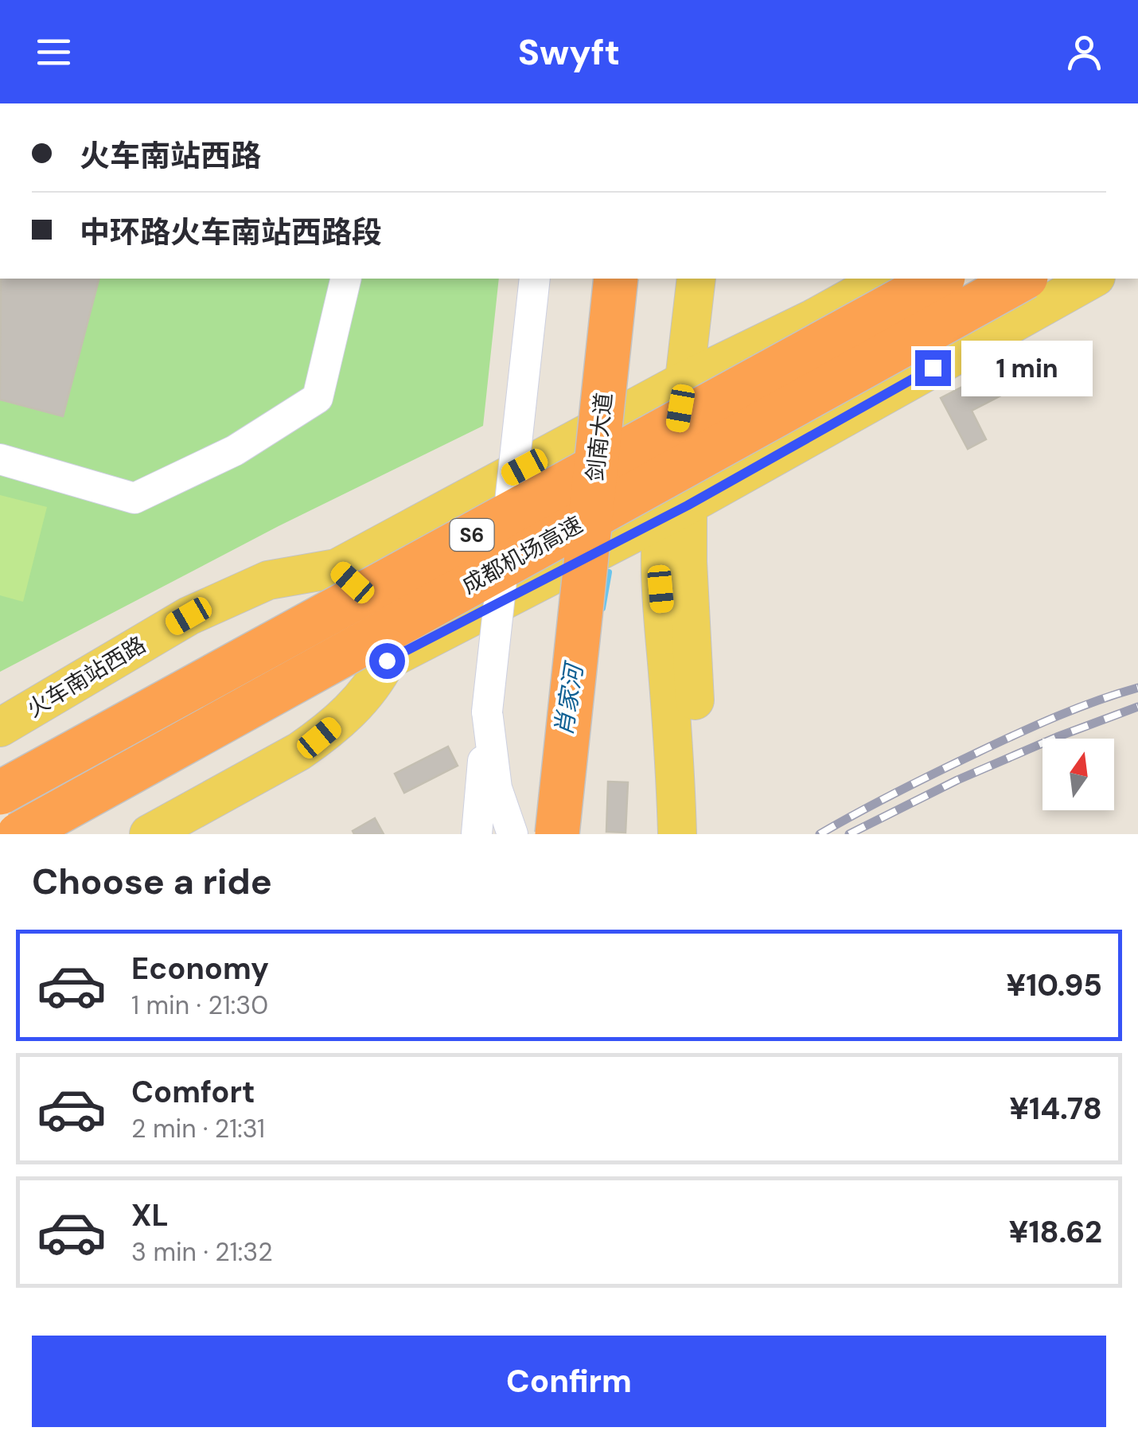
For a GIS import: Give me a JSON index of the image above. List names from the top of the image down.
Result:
{
  "streets": {
    "highway": ["剑南大道", "S6", "成都机场高速"],
    "main road": ["火车南站西路"]
  },
  "water": ["肖家河"],
  "north": "top",
  "page": {
    "header": "Swyft",
    "banner": ["火车南站西路", "中环路火车南站西路段"],
    "bubble": "1 min",
    "heading": "Choose a ride",
    "list": [
      {
        "name": "Economy",
        "note": "1 min · 21:30",
        "value": "¥10.95"
      },
      {
        "name": "Comfort",
        "note": "2 min · 21:31",
        "value": "¥14.78"
      },
      {
        "name": "XL",
        "note": "3 min · 21:32",
        "value": "¥18.62"
      }
    ],
    "buttons": "Confirm"
  }
}
